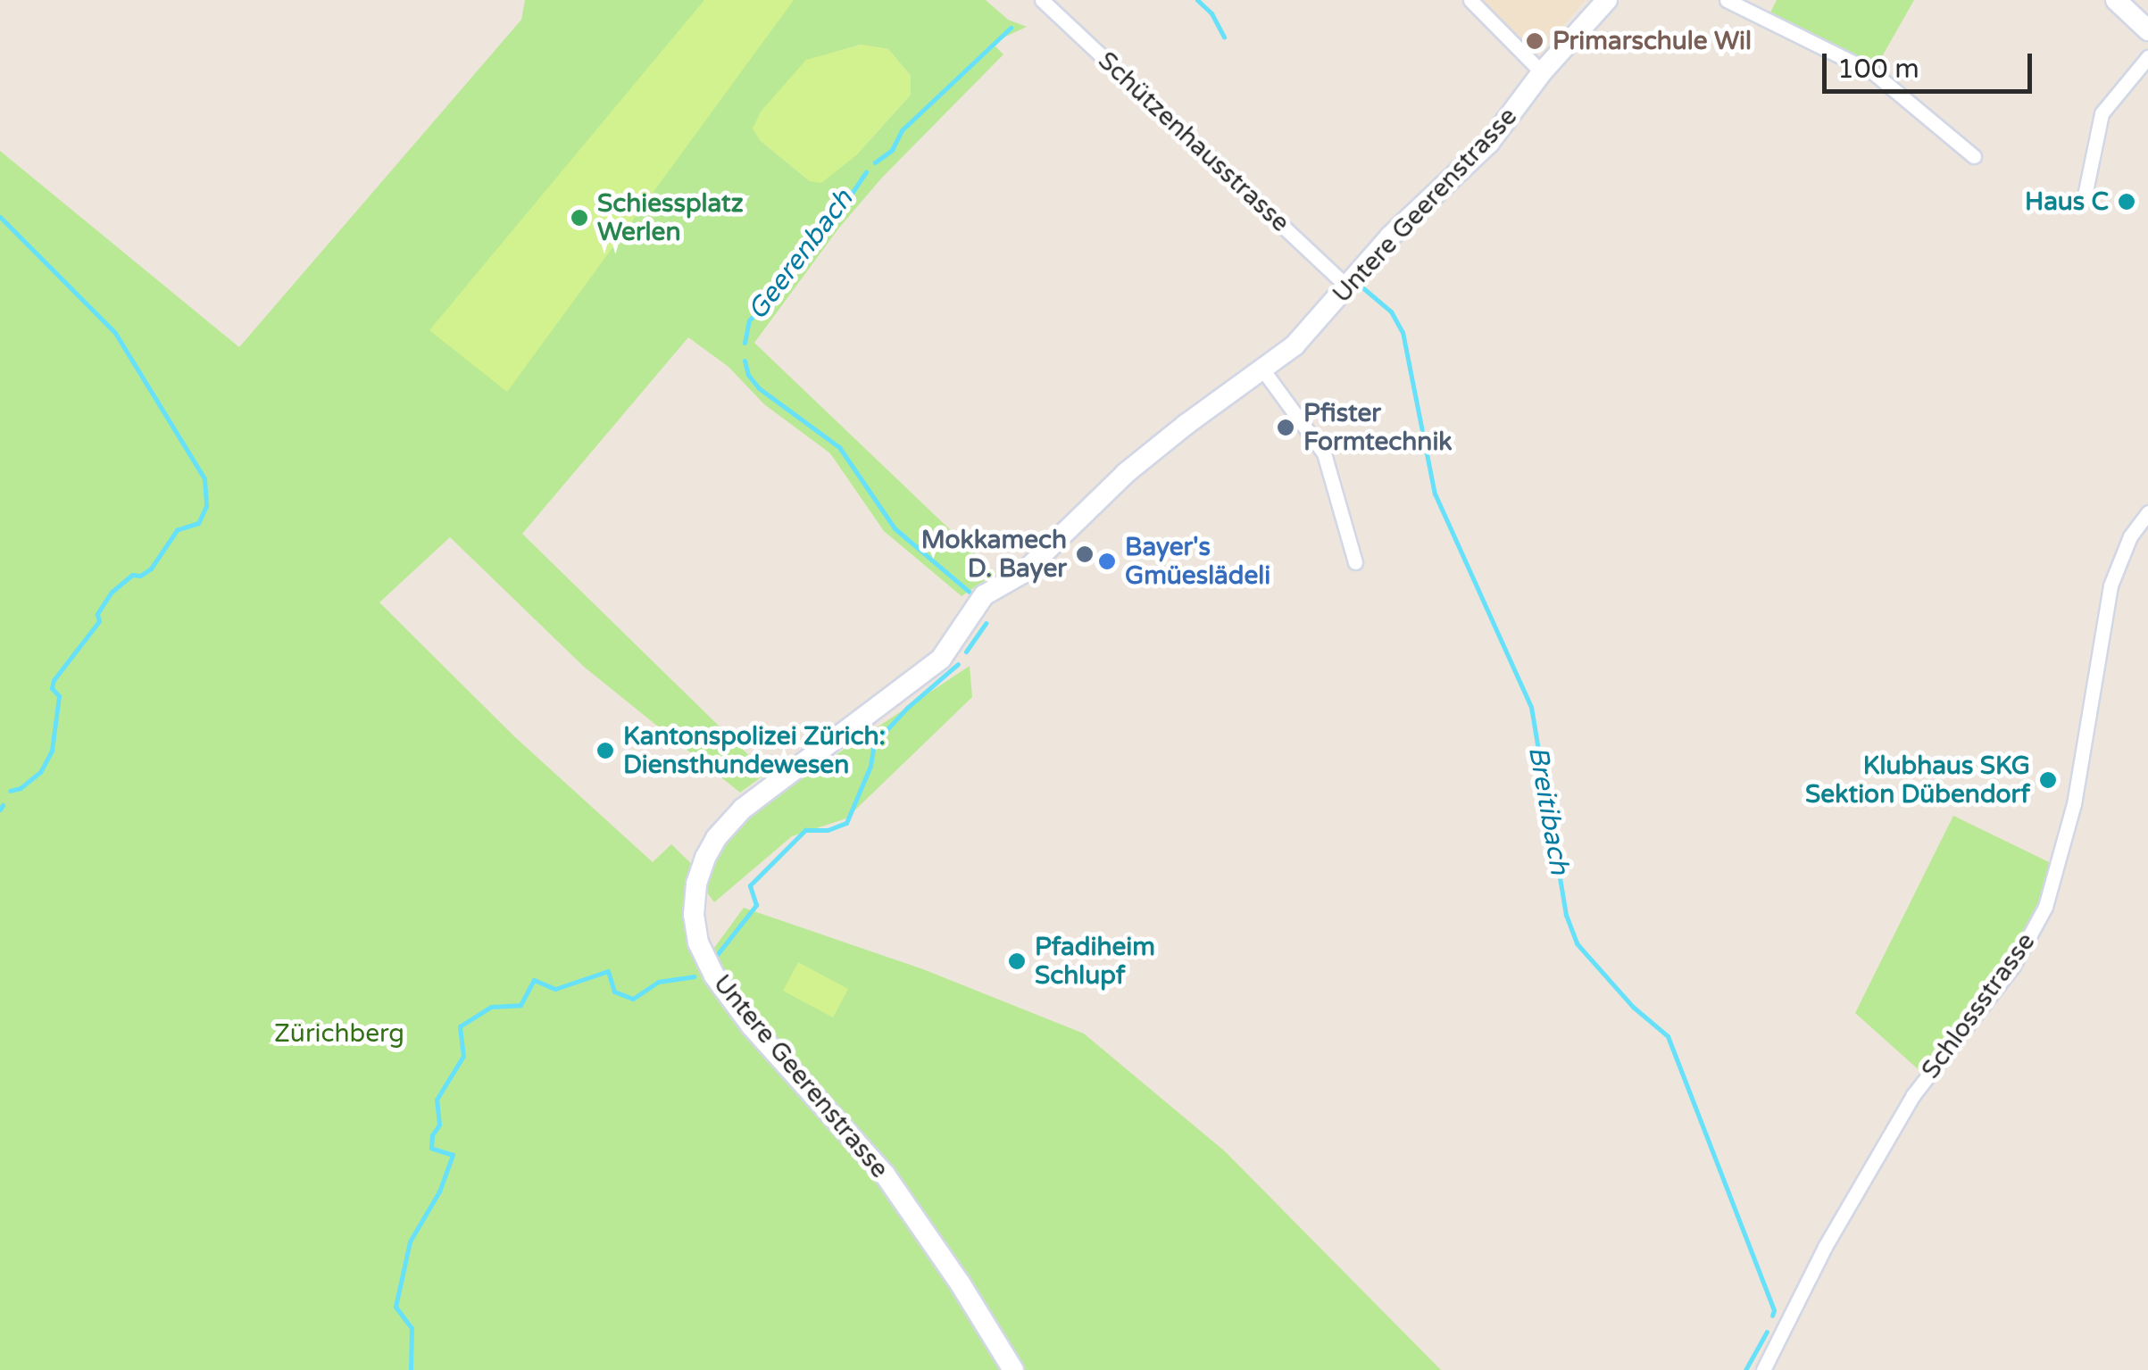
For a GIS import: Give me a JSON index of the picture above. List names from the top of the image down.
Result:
{
  "streets": {
    "street": ["Schützenhausstrasse", "Untere Geerenstrasse", "Schlossstrasse"]
  },
  "crossings": [
    ["Schützenhausstrasse", "Untere Geerenstrasse"]
  ],
  "water": ["Geerenbach", "Breitibach"],
  "parks": ["Zürichberg"],
  "places": [
    "Primarschule Wil",
    "Haus C",
    "Schiessplatz Werlen",
    "Pfister Formtechnik",
    "Mokkamech D. Bayer",
    "Bayer's Gmüeslädeli",
    "Kantonspolizei Zürich: Diensthundewesen",
    "Klubhaus SKG Sektion Dübendorf",
    "Pfadiheim Schlupf"
  ],
  "scale_bar": "100 m"
}
